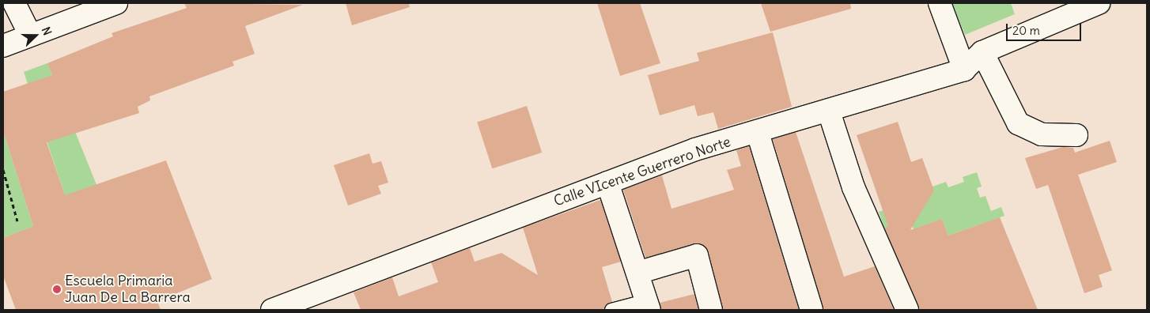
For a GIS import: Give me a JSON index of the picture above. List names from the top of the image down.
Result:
{
  "streets": {
    "street": ["Calle VIcente Guerrero Norte"]
  },
  "places": ["Escuela Primaria Juan De La Barrera"],
  "scale_bar": "20 m",
  "north": "right"
}
